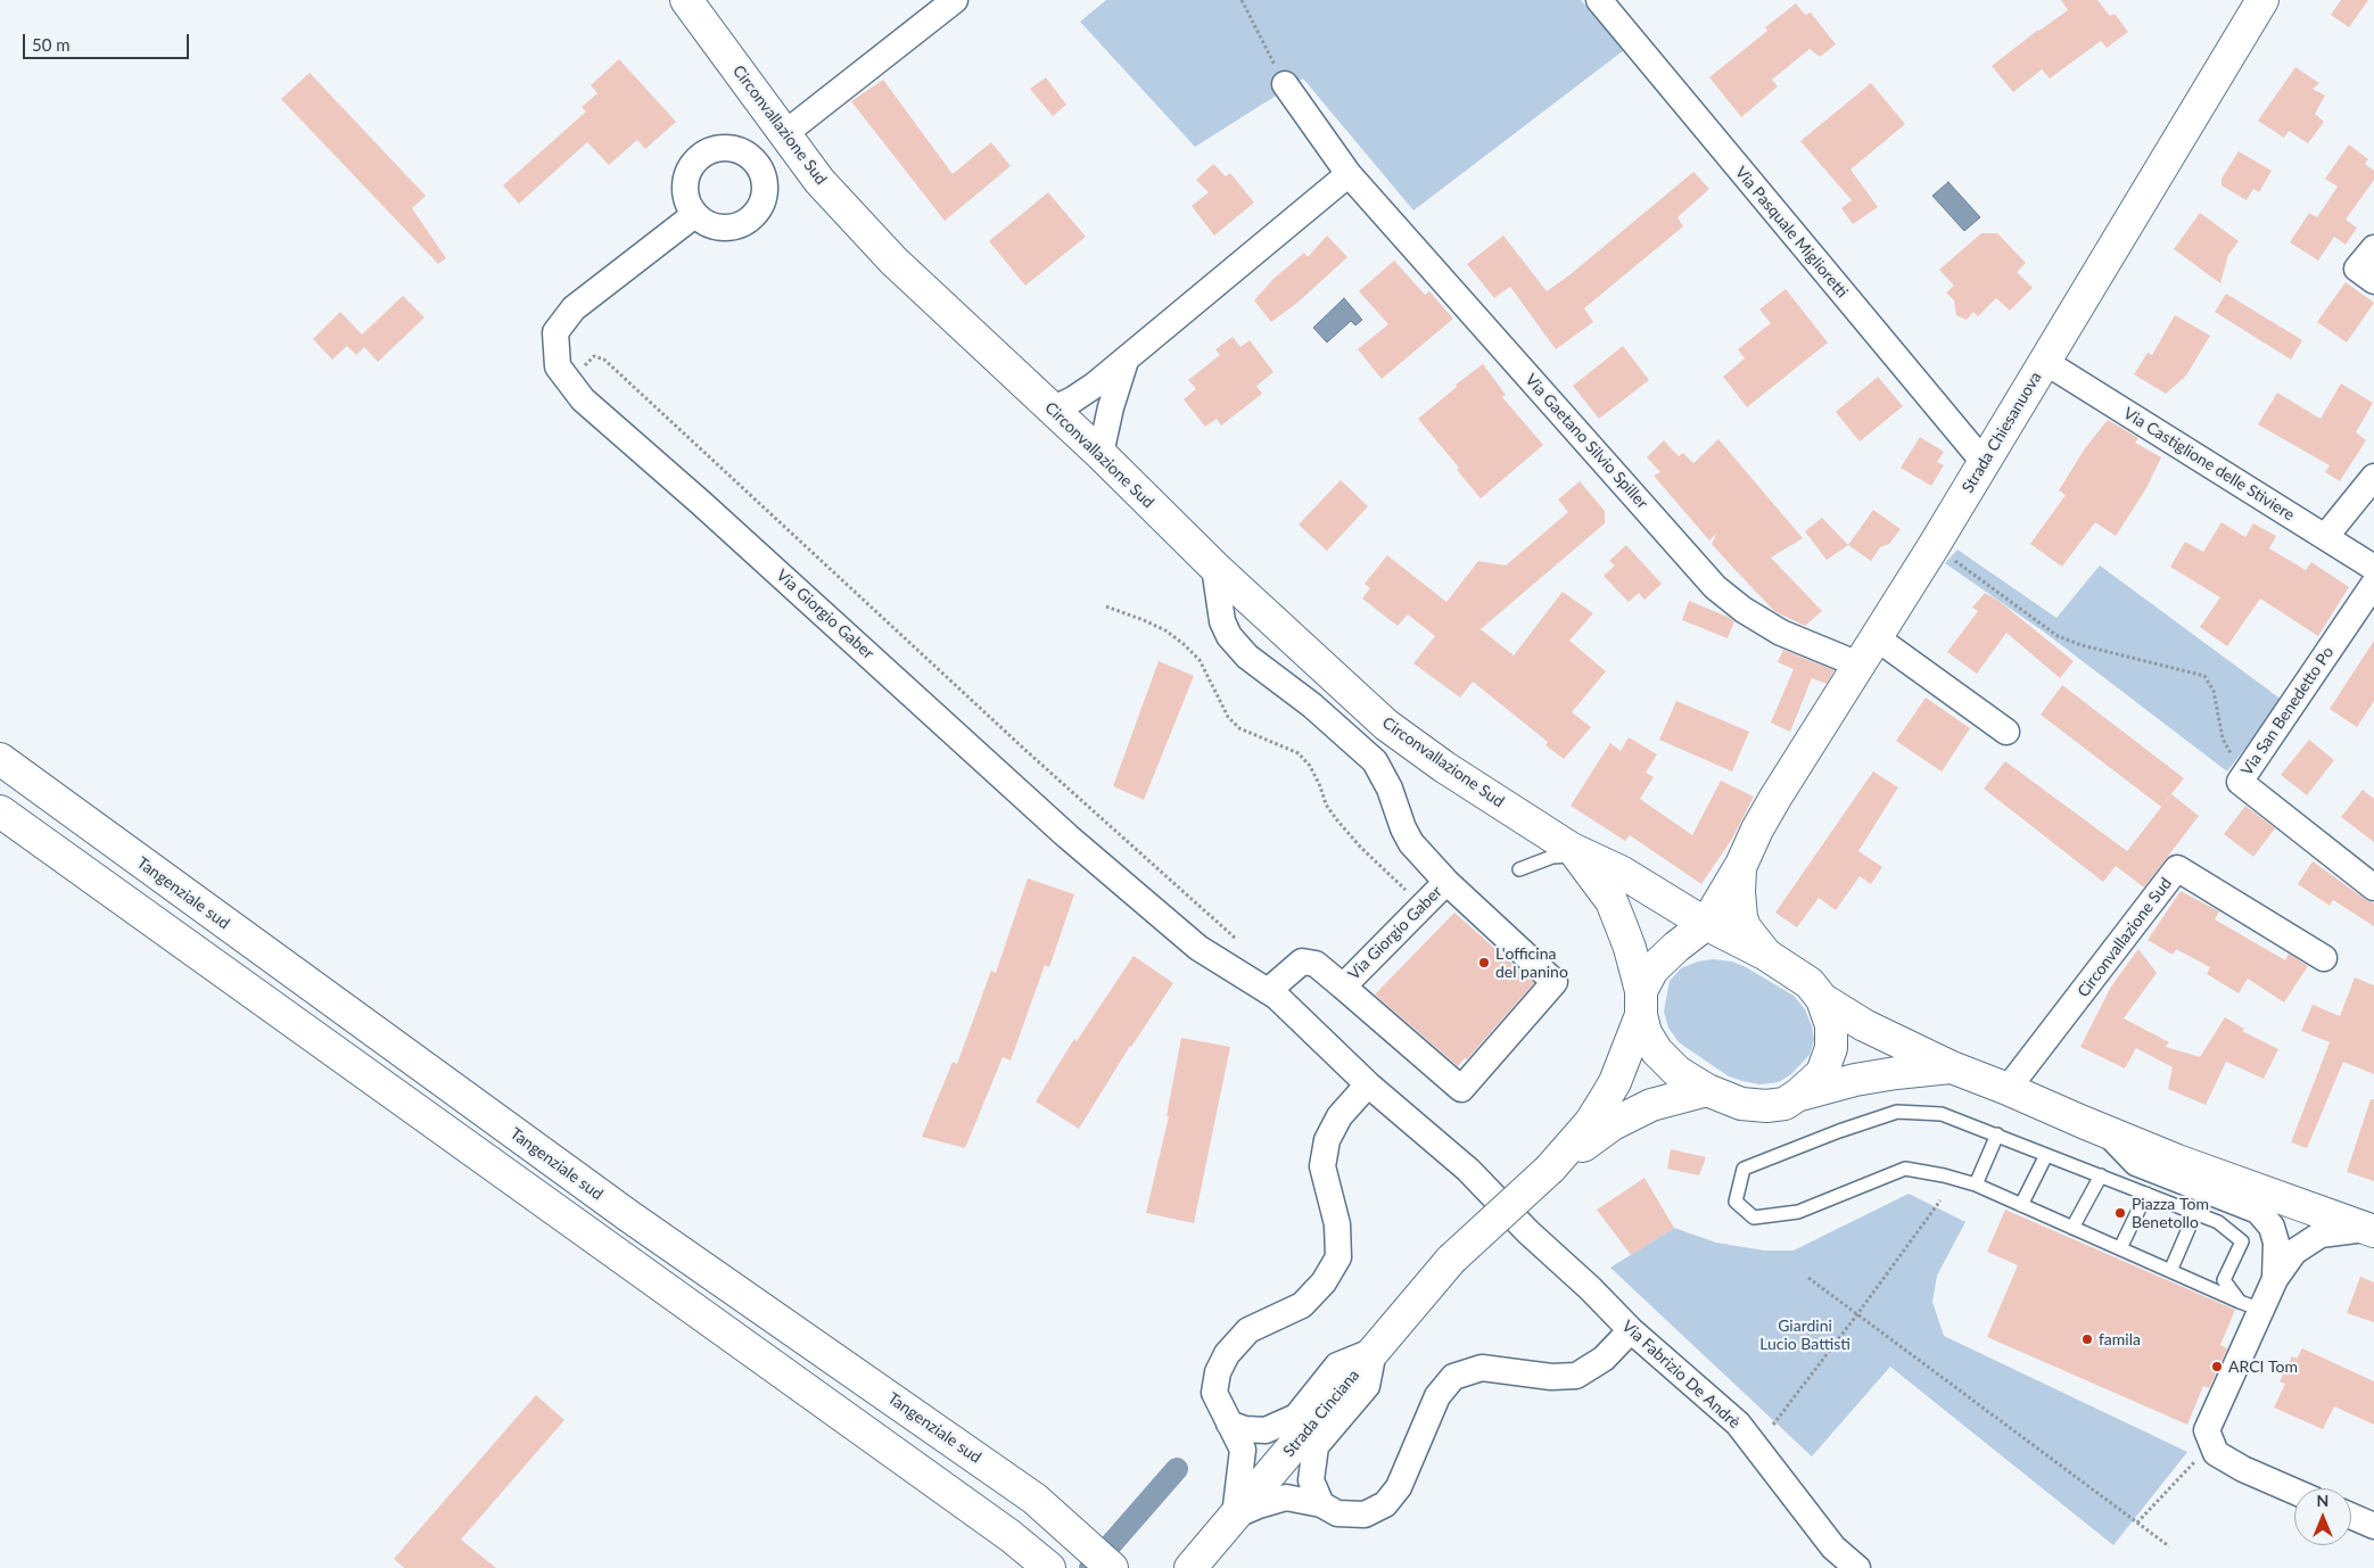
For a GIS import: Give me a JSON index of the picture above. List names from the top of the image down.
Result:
{
  "streets": {
    "main road": [
      "Circonvallazione Sud",
      "Strada Chiesanuova",
      "Tangenziale sud",
      "Strada Cinciana"
    ],
    "street": [
      "Via Pasquale Miglioretti",
      "Via Gaetano Silvio Spiller",
      "Via Castiglione delle Stiviere",
      "Via Giorgio Gaber",
      "Via San Benedetto Po",
      "Via Fabrizio De Andrè"
    ]
  },
  "crossings": [
    ["Circonvallazione Sud", "Strada Chiesanuova"],
    ["Via Pasquale Miglioretti", "Strada Chiesanuova"],
    ["Strada Chiesanuova", "Via Gaetano Silvio Spiller"],
    ["Strada Chiesanuova", "Via Castiglione delle Stiviere"],
    ["Via Giorgio Gaber", "Via Fabrizio De Andrè"]
  ],
  "parks": ["Giardini Lucio Battisti"],
  "places": [
    "L'officina del panino",
    "Piazza Tom Benetollo",
    "famila",
    "ARCI Tom"
  ],
  "scale_bar": "50 m",
  "north": "top"
}
